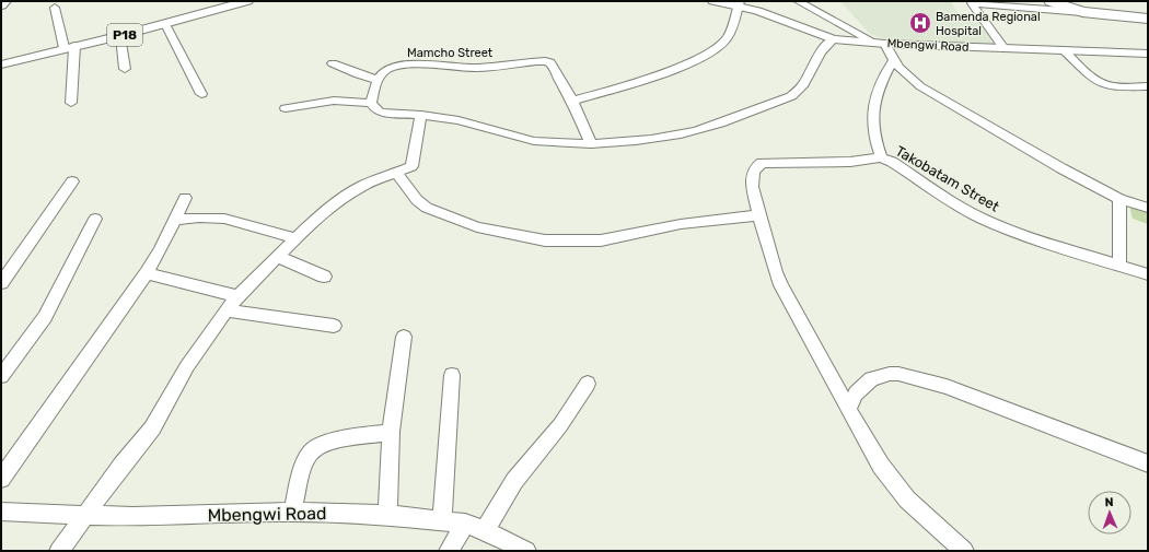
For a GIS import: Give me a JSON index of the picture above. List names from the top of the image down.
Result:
{
  "streets": {
    "main road": ["P18", "Mbengwi Road"],
    "street": ["Mamcho Street", "Takobatam Street"]
  },
  "places": {
    "hospital": ["Bamenda Regional Hospital"]
  },
  "north": "top"
}
